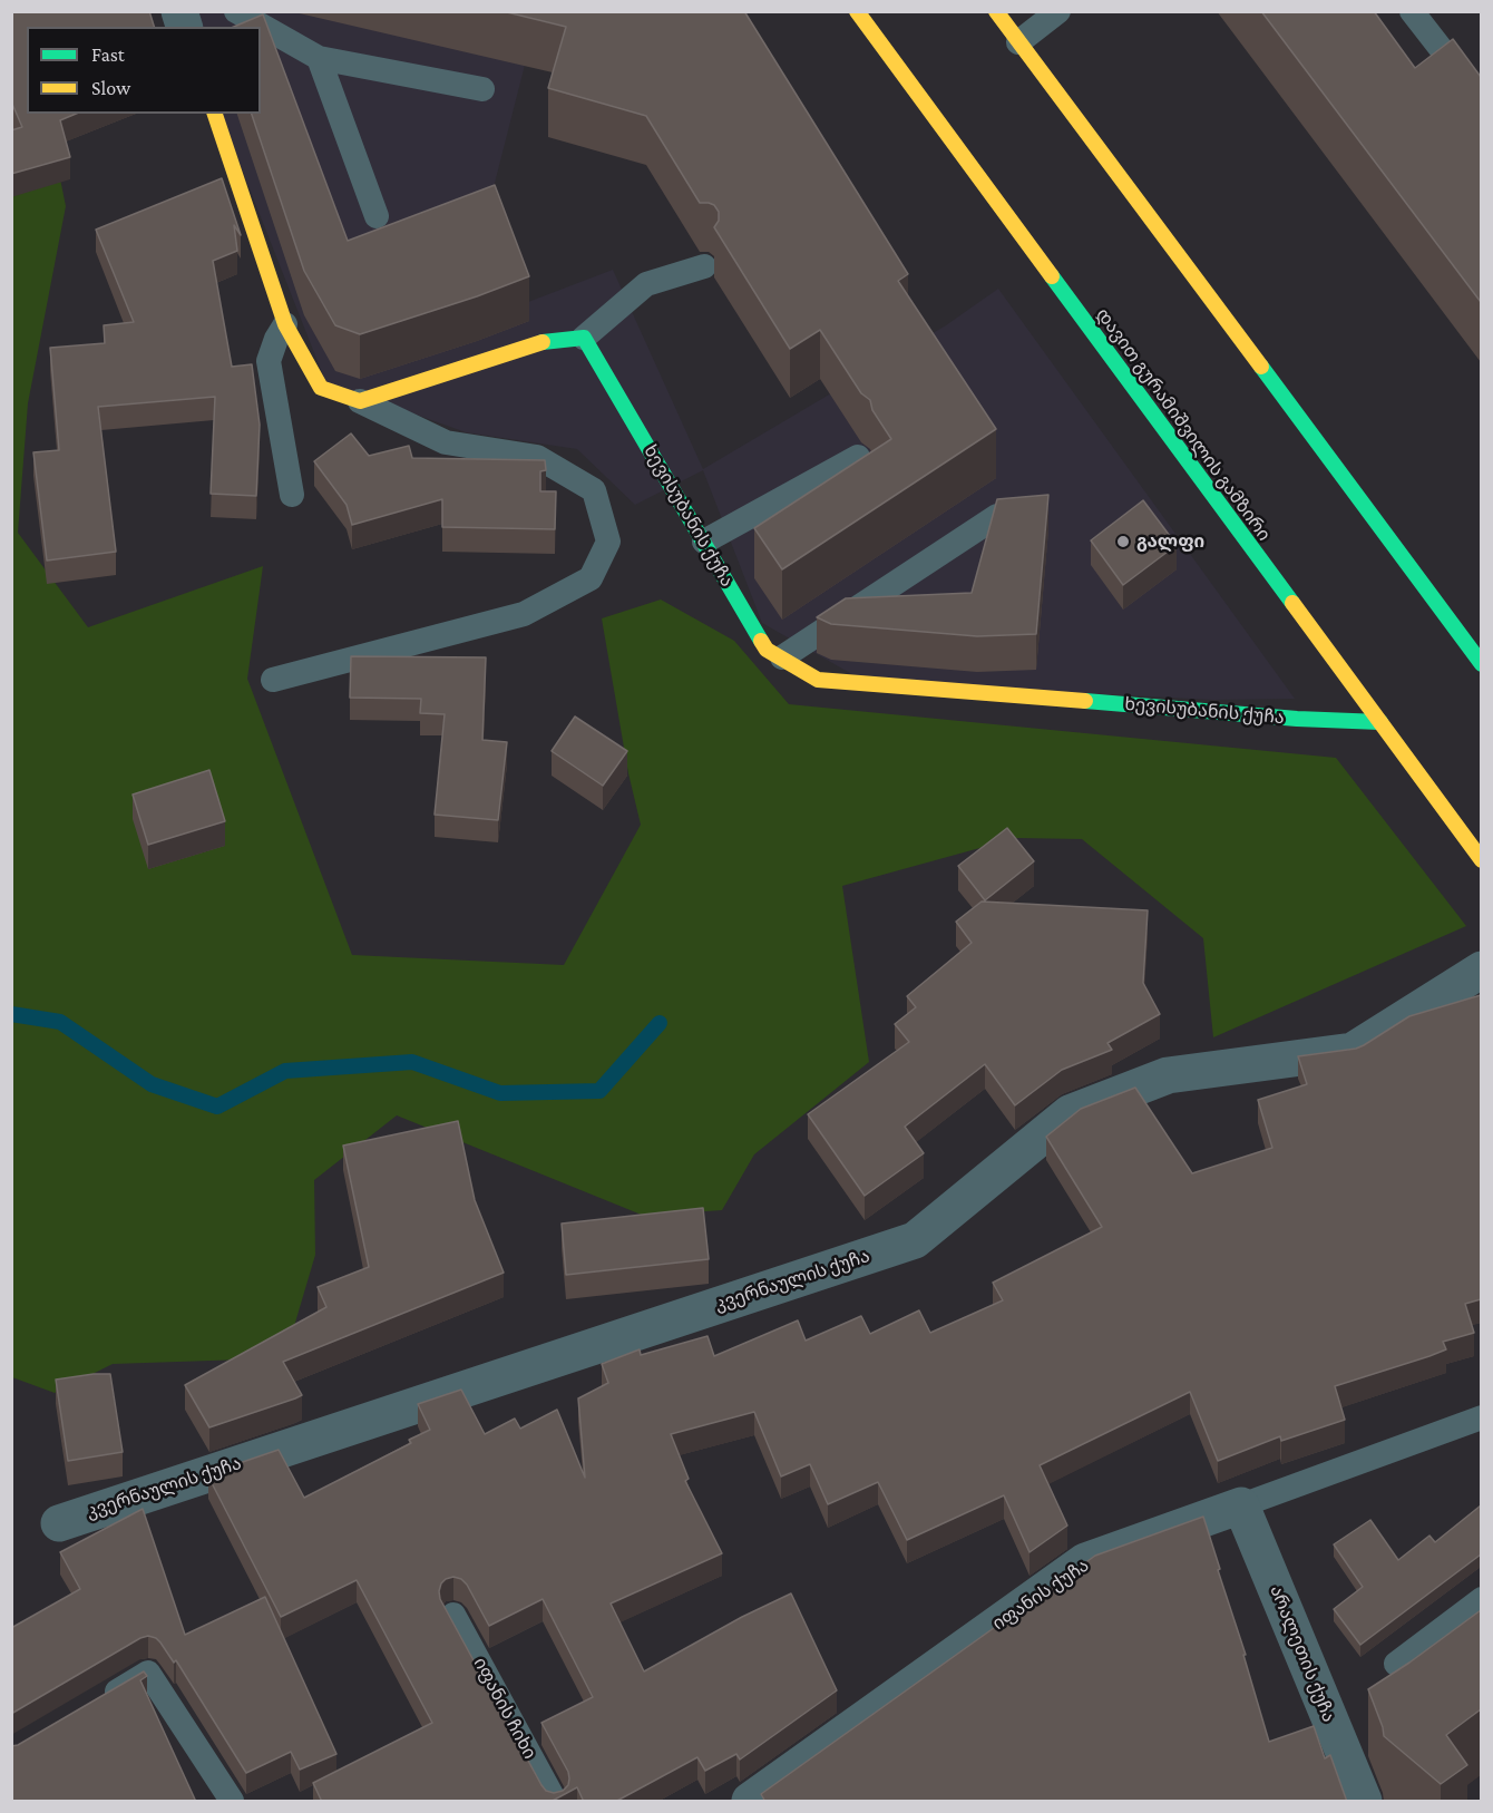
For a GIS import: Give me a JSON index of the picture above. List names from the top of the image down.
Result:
{
  "streets": {
    "main road": ["დავით გურამიშვილის გამზირი", "ხევისუბანის ქუჩა"],
    "street": ["კვერნაულის ქუჩა", "იფანის ქუჩა", "არალეთის ქუჩა"],
    "lane": ["იფანის ჩიხი"]
  },
  "crossings": [
    ["დავით გურამიშვილის გამზირი", "ხევისუბანის ქუჩა"],
    ["იფანის ქუჩა", "არალეთის ქუჩა"]
  ],
  "places": ["გალფი"],
  "legend": ["Fast", "Slow"]
}
